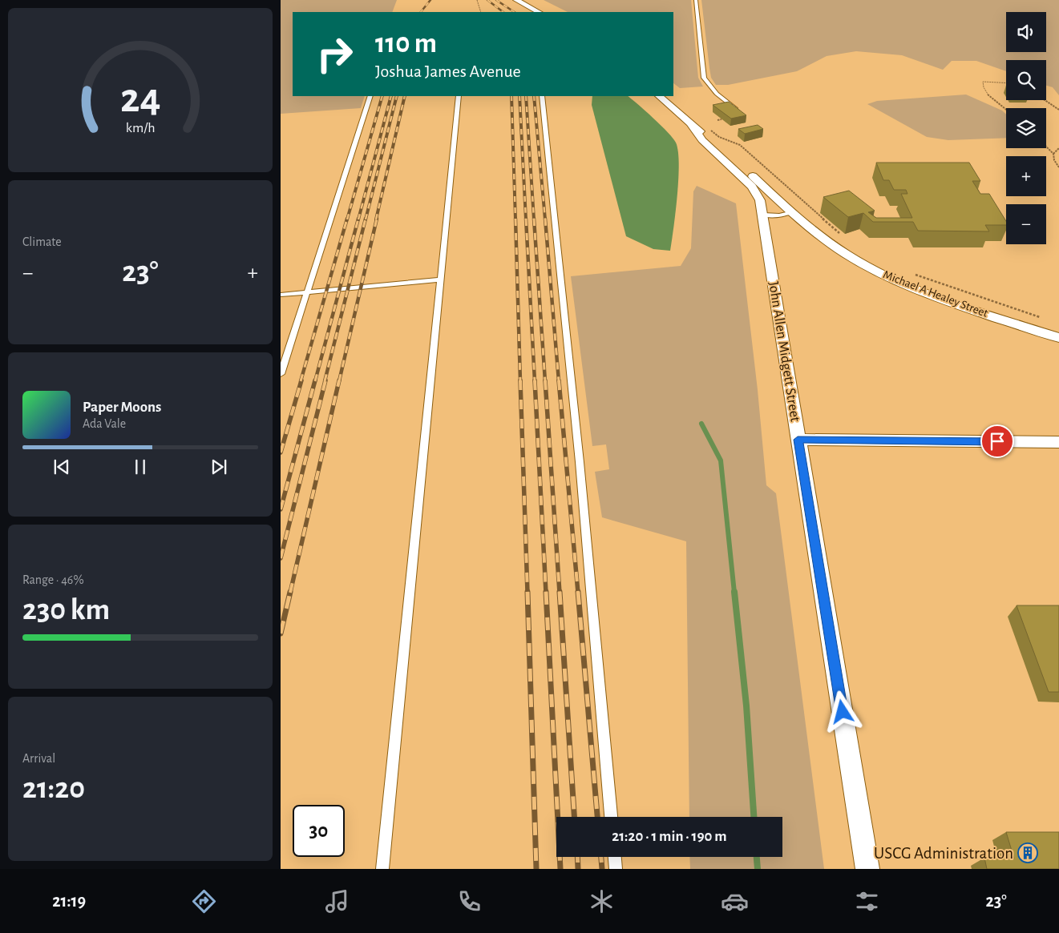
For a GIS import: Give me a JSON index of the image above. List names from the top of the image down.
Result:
{
  "streets": {
    "street": ["Michael A Healey Street", "John Allen Midgett Street"]
  },
  "crossings": [
    ["Michael A Healey Street", "John Allen Midgett Street"]
  ],
  "places": {
    "building": ["USCG Administration"]
  },
  "page": {
    "map_buttons": ["+", "−"],
    "turn": ["110 m", "Joshua James Avenue"],
    "tile": [
      "Climate",
      ["Range · 46%", "230 km"],
      ["Arrival", "21:20"]
    ],
    "heat": ["−", "23°", "+"],
    "song": ["Paper Moons", "Ada Vale"],
    "limit": "30",
    "trip": "21:20 · 1 min · 190 m",
    "tabs": ["21:19", "23°"],
    "gauge": ["24", "km/h"]
  }
}
